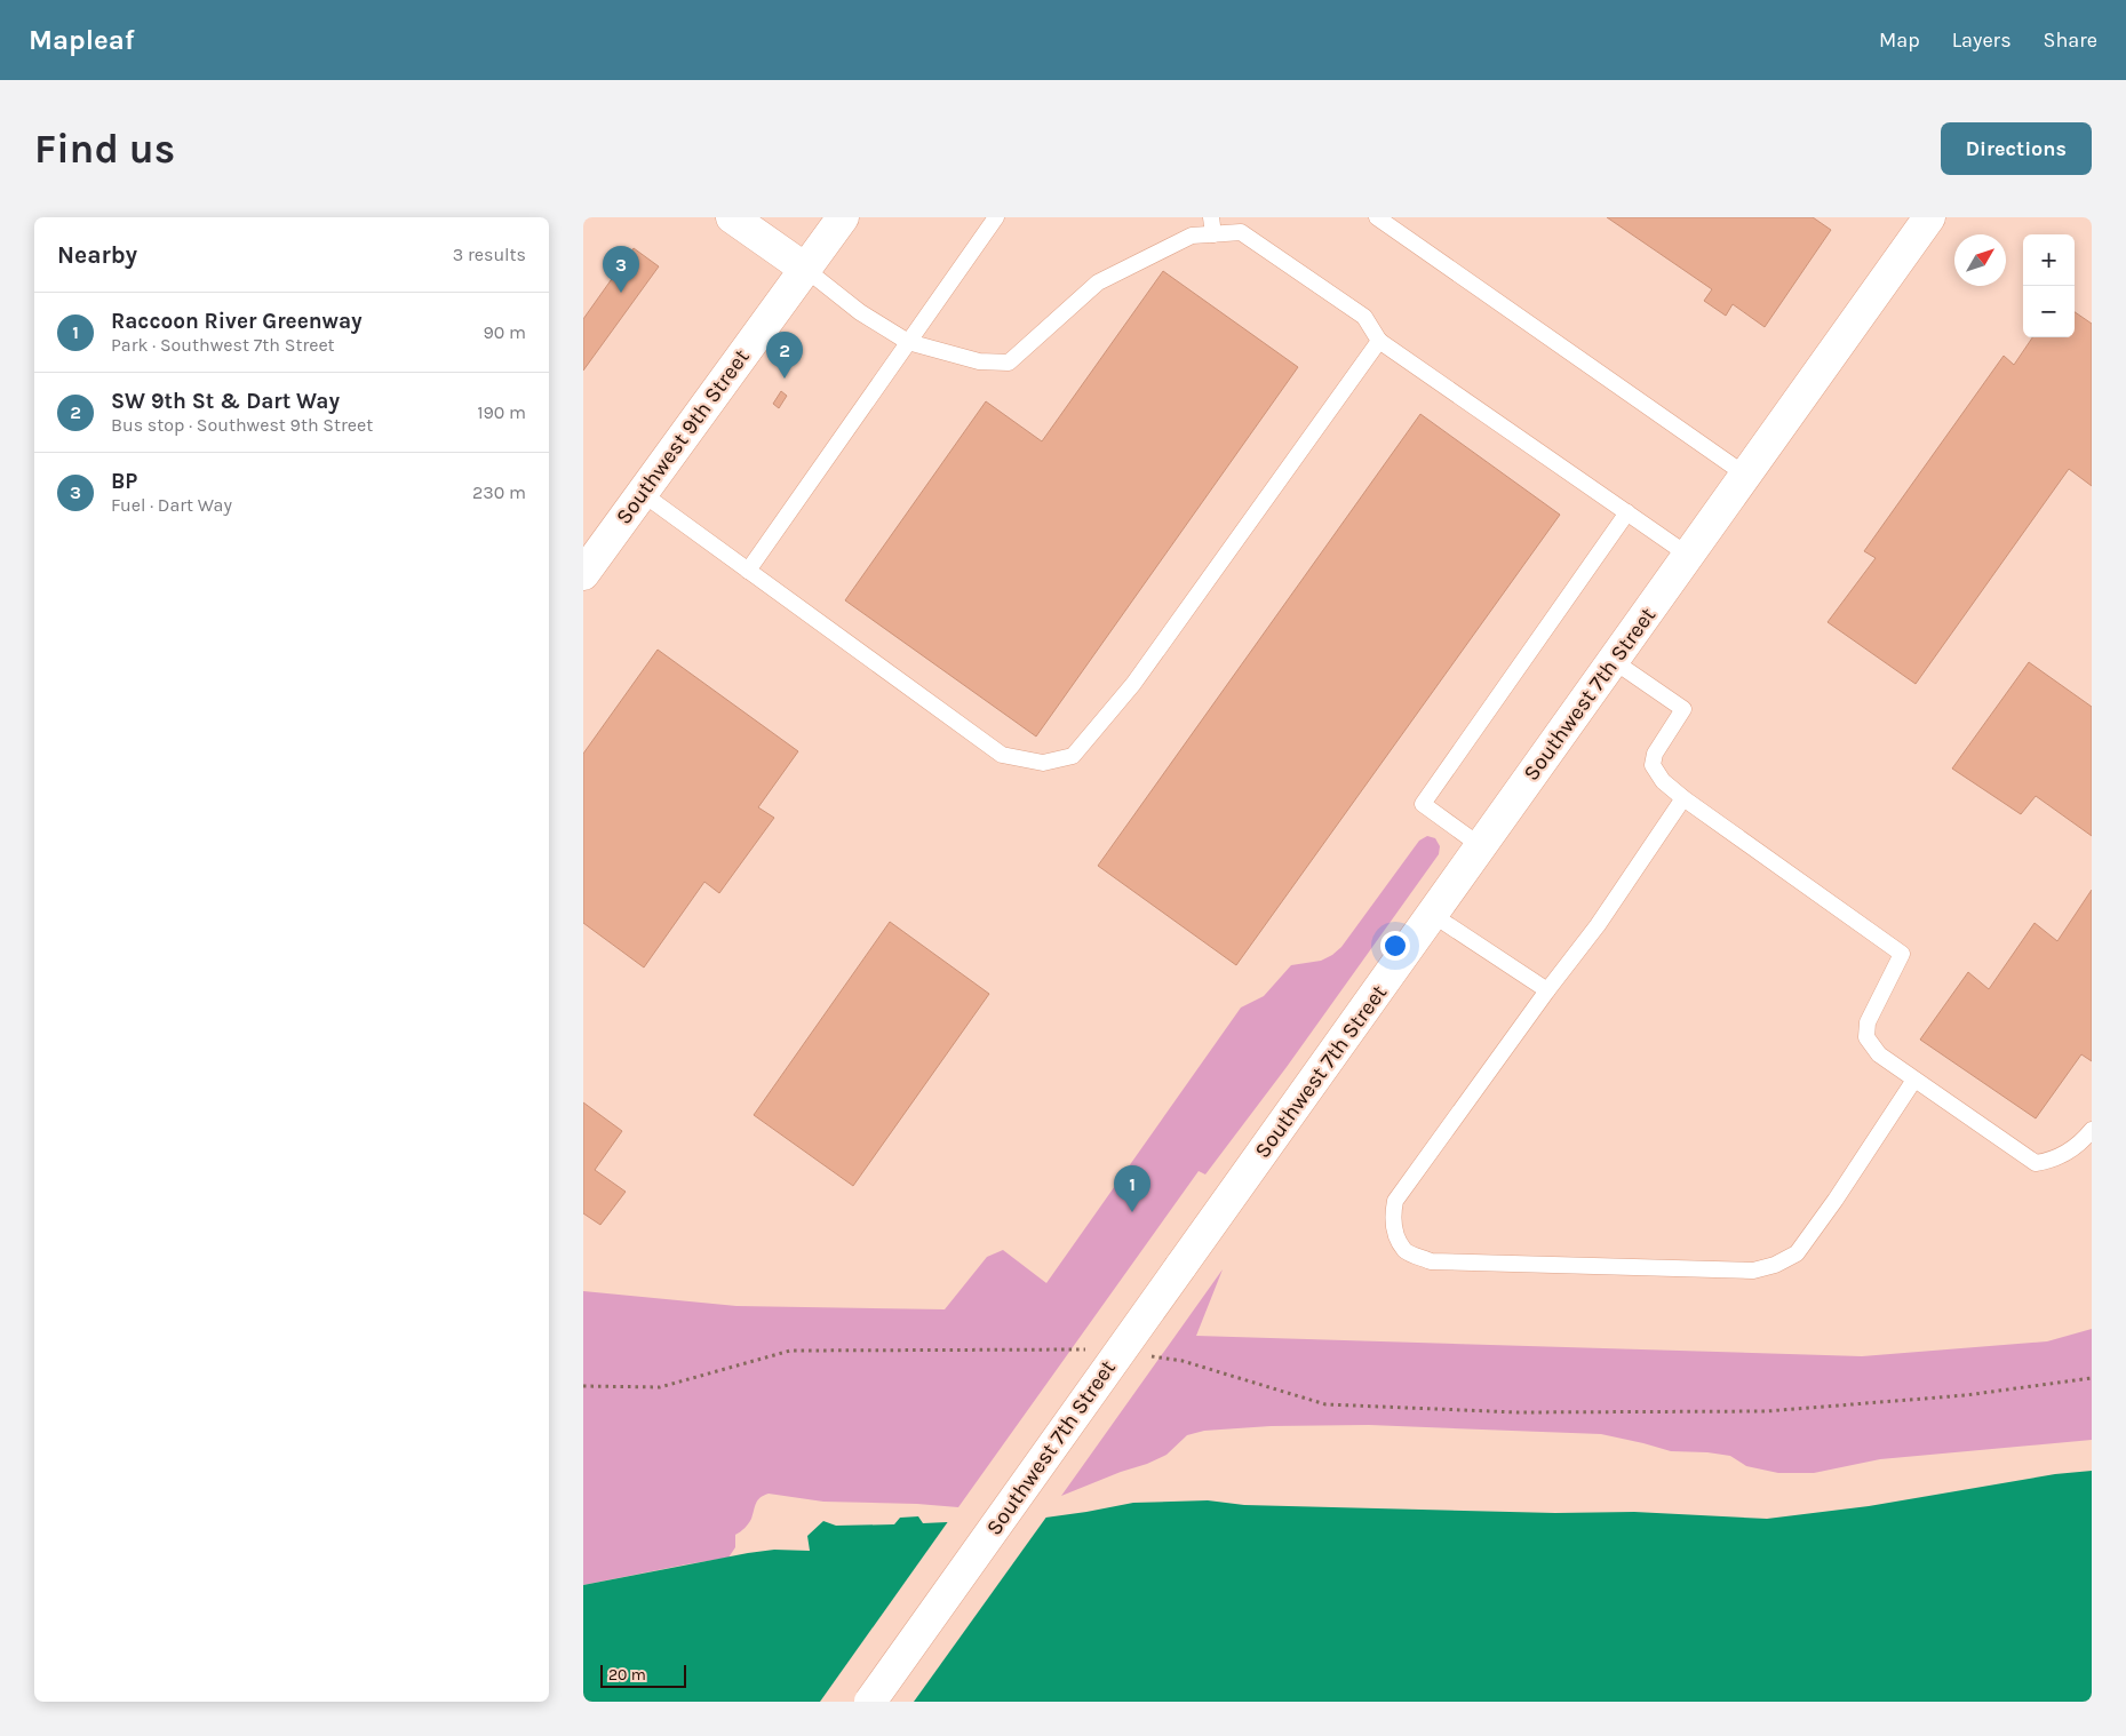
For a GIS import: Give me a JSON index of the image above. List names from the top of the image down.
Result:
{
  "streets": {
    "main road": ["Southwest 9th Street", "Southwest 7th Street"]
  },
  "scale_bar": "20 m",
  "north": "top right",
  "page": {
    "header": "Mapleaf",
    "nav": ["Map", "Layers", "Share"],
    "buttons": "Directions",
    "title": "Find us",
    "heading": ["Nearby", "3 results"],
    "map_buttons": ["+", "−"],
    "pins": ["3", "2", "1"],
    "list": [
      {
        "mark": "1",
        "name": "Raccoon River Greenway",
        "note": "Park · Southwest 7th Street",
        "value": "90 m"
      },
      {
        "mark": "2",
        "name": "SW 9th St & Dart Way",
        "note": "Bus stop · Southwest 9th Street",
        "value": "190 m"
      },
      {
        "mark": "3",
        "name": "BP",
        "note": "Fuel · Dart Way",
        "value": "230 m"
      }
    ],
    "scale": "20 m"
  }
}
